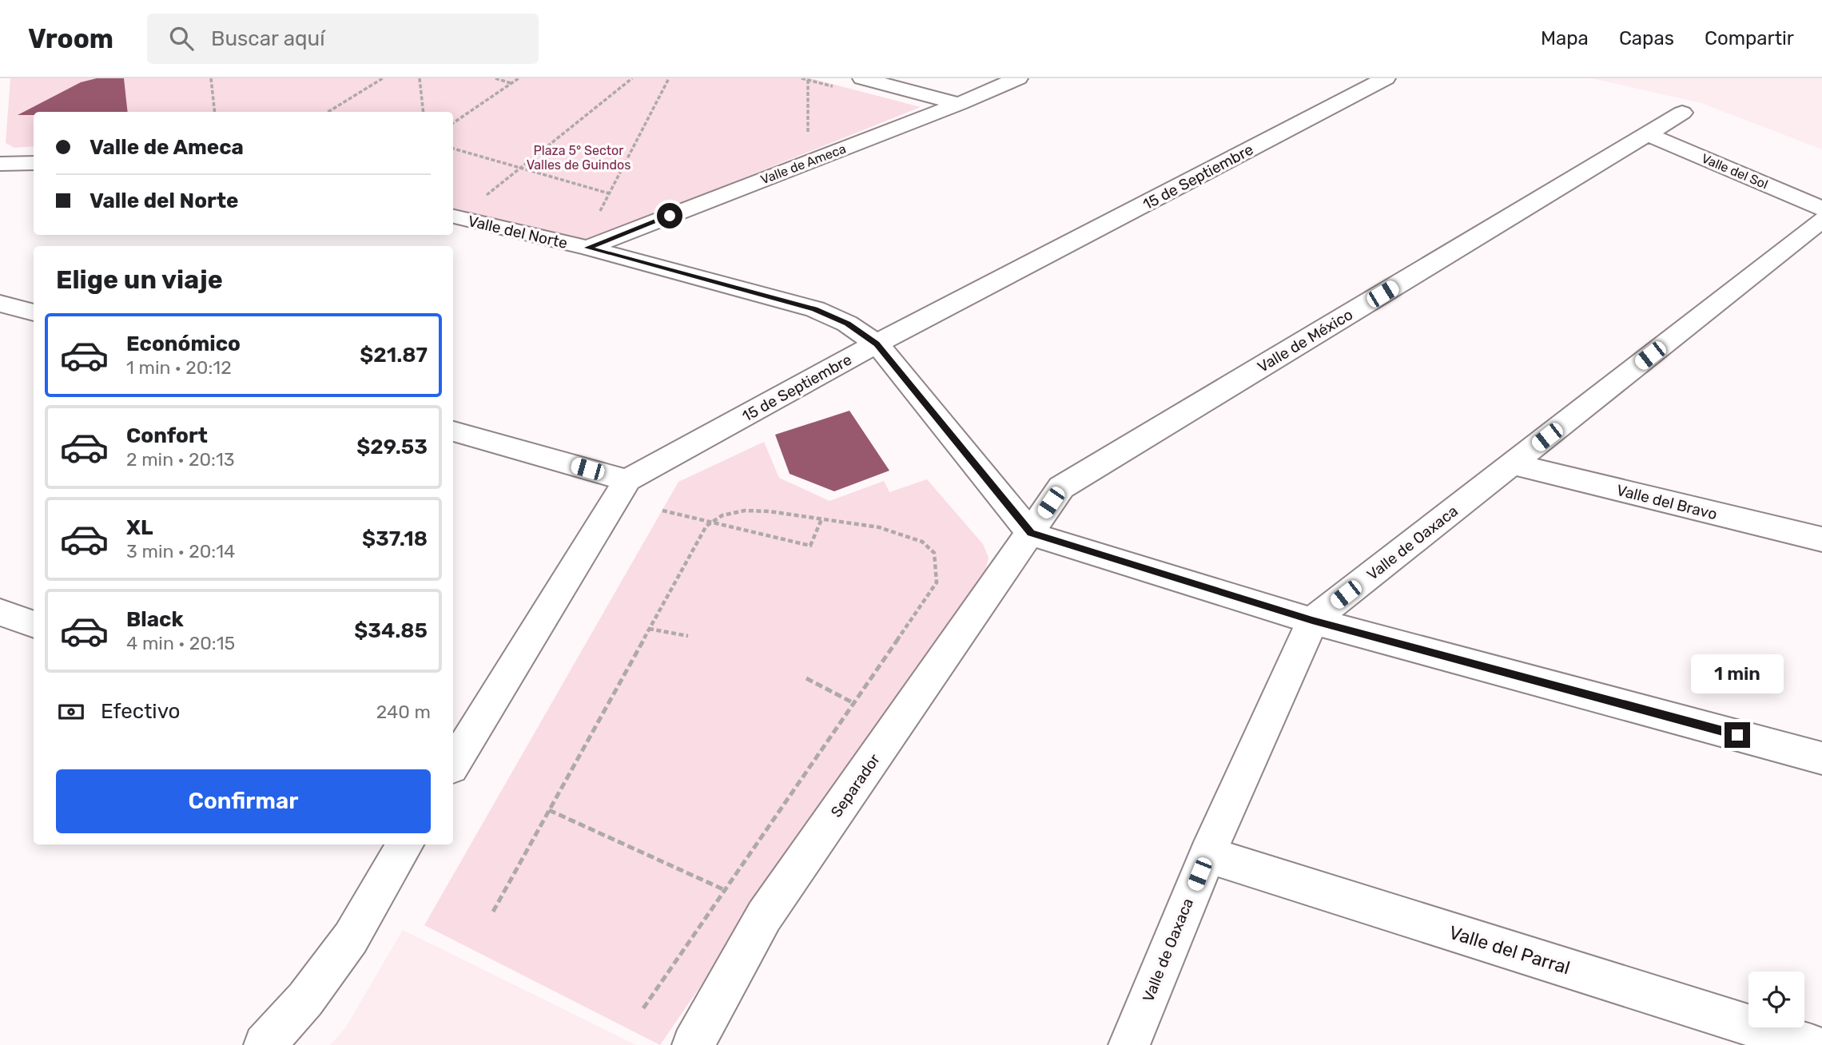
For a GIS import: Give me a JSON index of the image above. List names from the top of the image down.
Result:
{
  "streets": {
    "street": [
      "Valle de Ameca",
      "Valle del Sol",
      "15 de Septiembre",
      "Valle del Norte",
      "Valle de México",
      "Valle del Bravo",
      "Valle de Oaxaca",
      "Separador",
      "Valle del Parral"
    ]
  },
  "crossings": [
    ["Valle de Ameca", "Valle del Norte"],
    ["Valle del Sol", "Valle de México"],
    ["15 de Septiembre", "Valle del Norte"],
    ["Valle del Norte", "Valle de México"],
    ["Valle del Norte", "Separador"],
    ["Valle de México", "Separador"],
    ["Valle del Bravo", "Valle de Oaxaca"],
    ["Valle de Oaxaca", "Valle del Parral"]
  ],
  "parks": ["Plaza 5° Sector Valles de Guindos"],
  "page": {
    "header": "Vroom",
    "search": "Buscar aquí",
    "nav": ["Mapa", "Capas", "Compartir"],
    "banner": ["Valle de Ameca", "Valle del Norte"],
    "heading": "Elige un viaje",
    "list": [
      {
        "name": "Económico",
        "note": "1 min · 20:12",
        "value": "$21.87"
      },
      {
        "name": "Confort",
        "note": "2 min · 20:13",
        "value": "$29.53"
      },
      {
        "name": "XL",
        "note": "3 min · 20:14",
        "value": "$37.18"
      },
      {
        "name": "Black",
        "note": "4 min · 20:15",
        "value": "$34.85"
      }
    ],
    "bubble": "1 min",
    "pay": ["Efectivo", "240 m"],
    "buttons": "Confirmar"
  }
}
